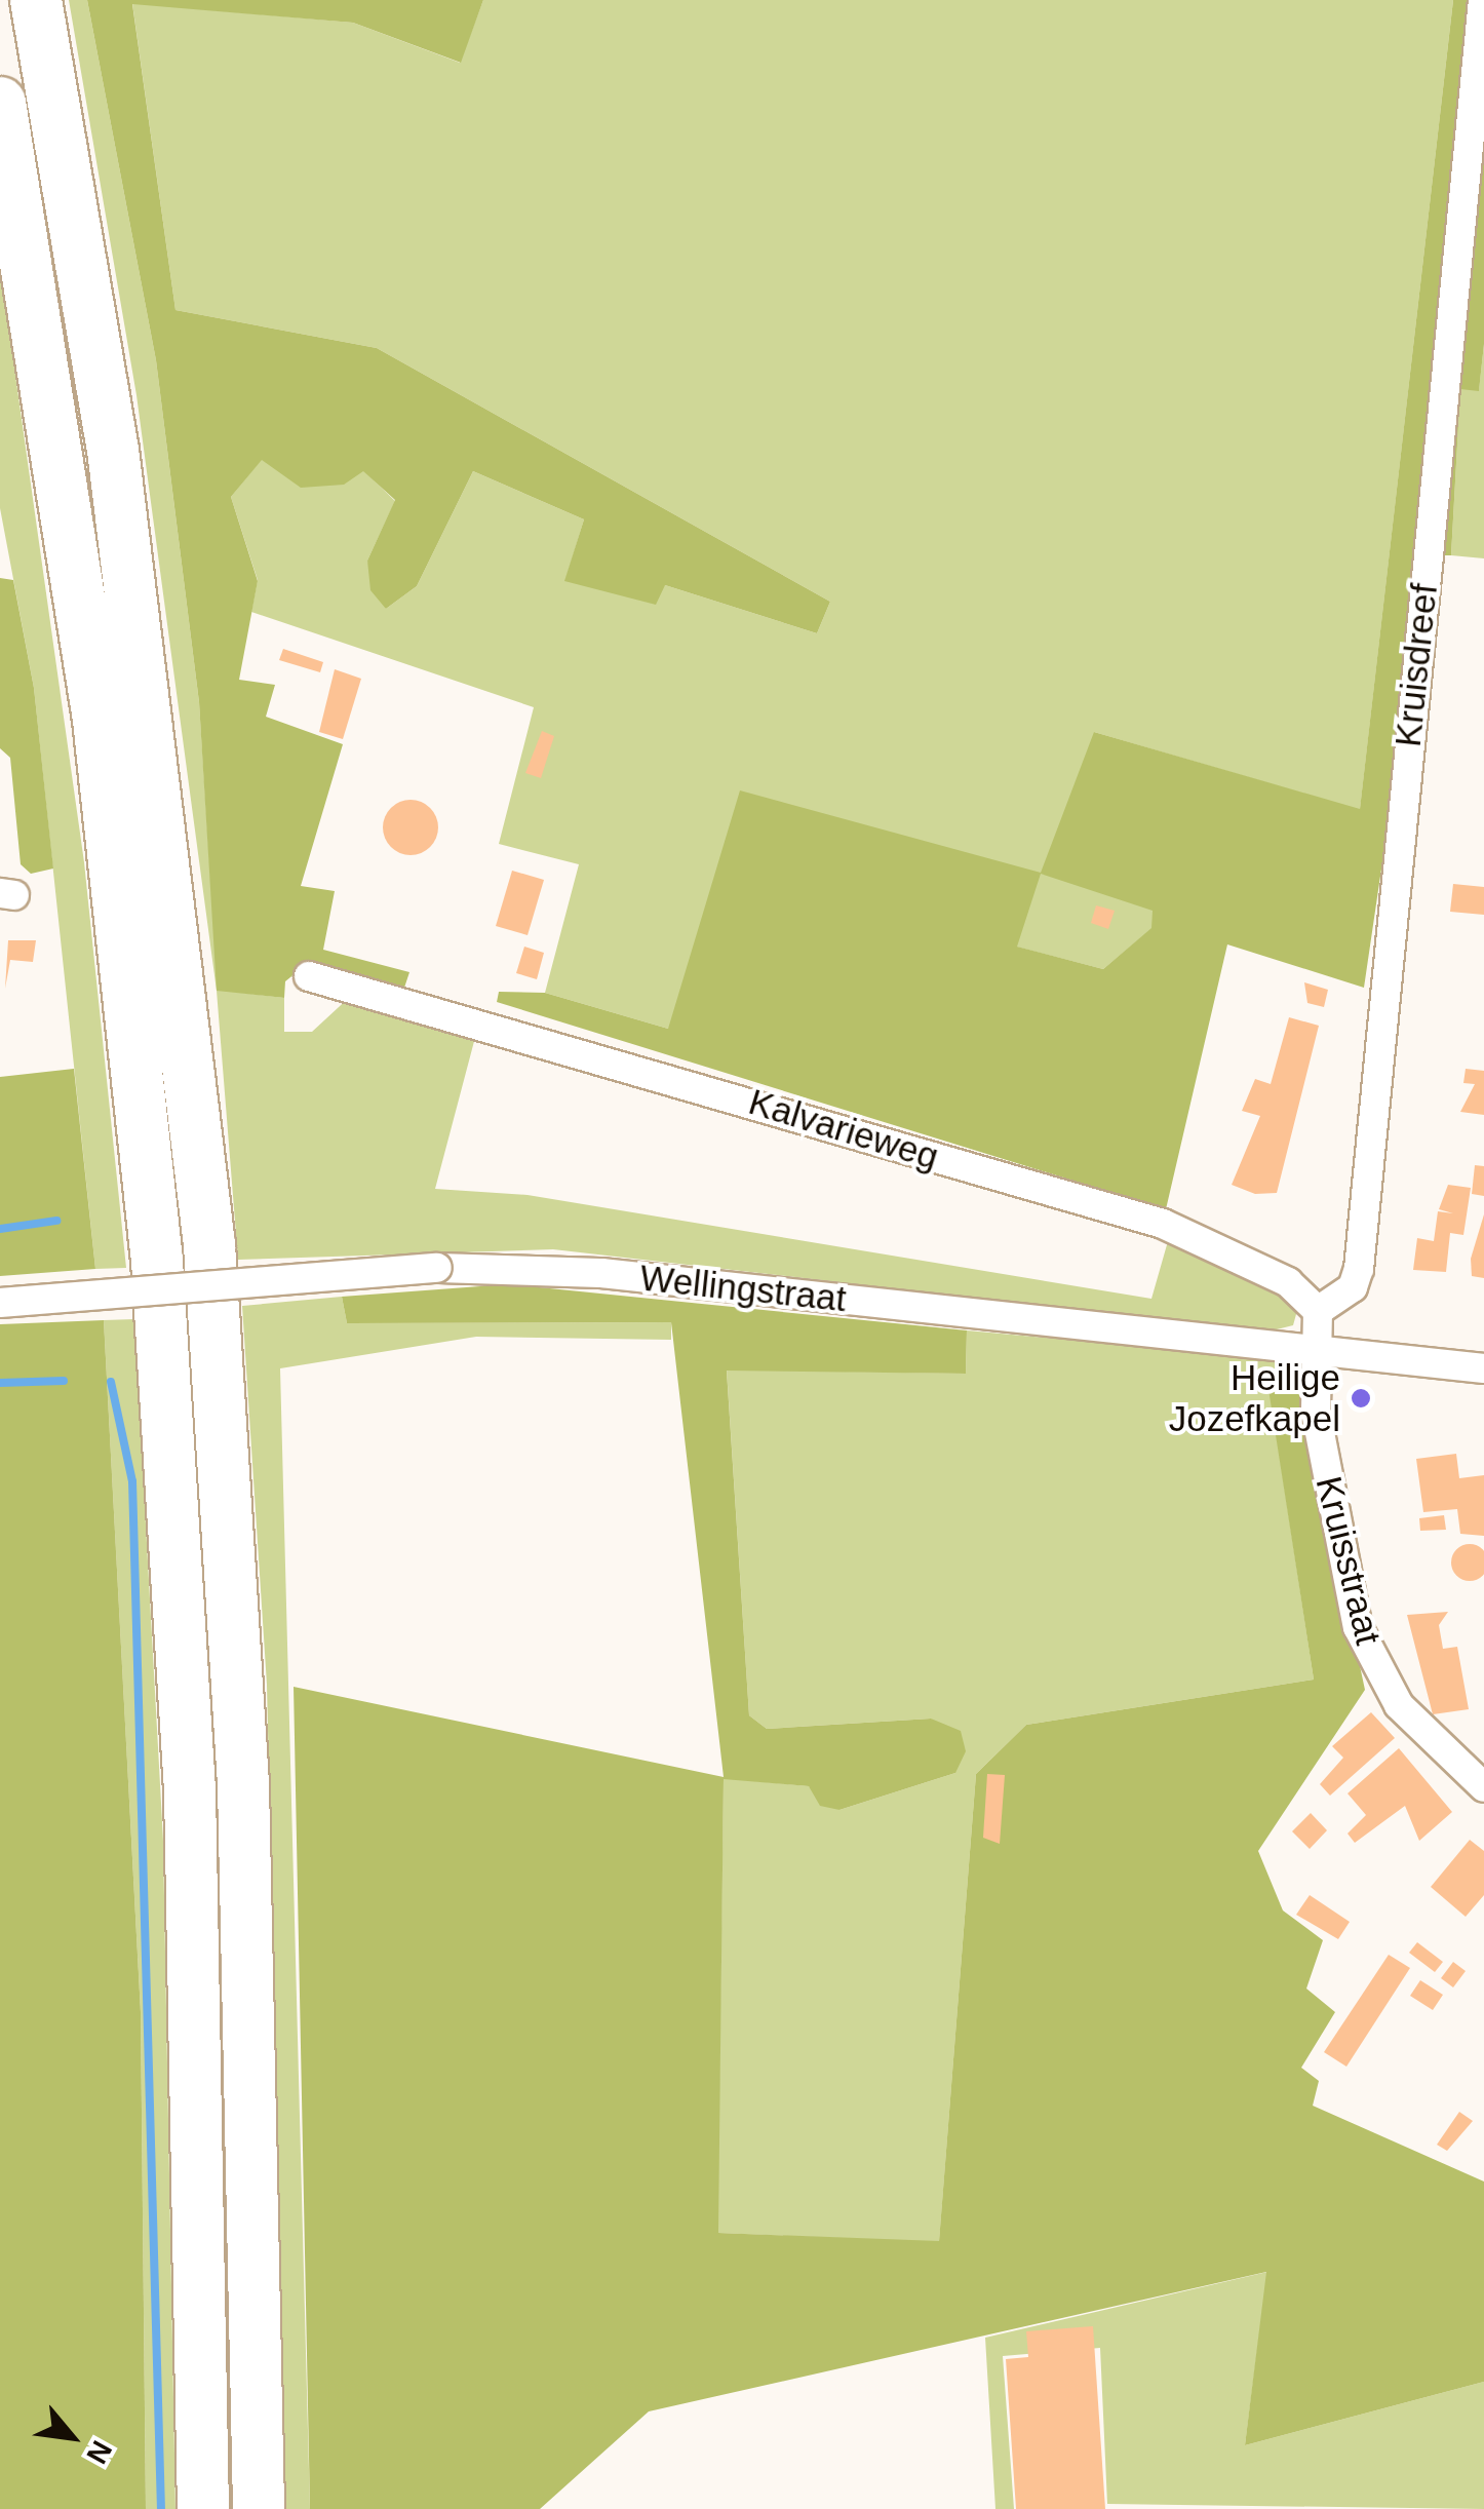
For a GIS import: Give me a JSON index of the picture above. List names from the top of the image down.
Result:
{
  "streets": {
    "street": [
      "Kruisdreef",
      "Kalvarieweg",
      "Wellingstraat",
      "Kruisstraat"
    ]
  },
  "crossings": [
    ["Kruisdreef", "Kalvarieweg"],
    ["Wellingstraat", "Kruisstraat"]
  ],
  "places": ["Heilige Jozefkapel"],
  "north": "bottom right"
}
